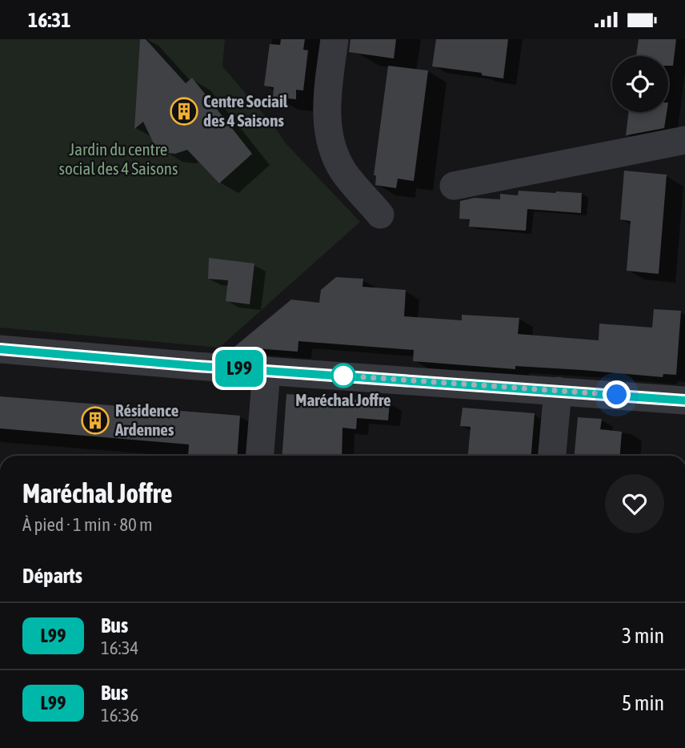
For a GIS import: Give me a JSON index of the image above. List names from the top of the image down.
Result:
{
  "parks": ["Jardin du centre social des 4 Saisons"],
  "places": {
    "building": ["Centre Sociail des 4 Saisons", "Résidence Ardennes"],
    "other": ["Maréchal Joffre"]
  },
  "lines": ["bus line L99"],
  "page": {
    "status": "16:31",
    "on_map": "L99",
    "heading": [
      ["Maréchal Joffre", "À pied · 1 min · 80 m"],
      "Départs"
    ],
    "list": [
      {
        "mark": "L99",
        "name": "Bus",
        "note": "16:34",
        "value": "3 min"
      },
      {
        "mark": "L99",
        "name": "Bus",
        "note": "16:36",
        "value": "5 min"
      }
    ]
  }
}
